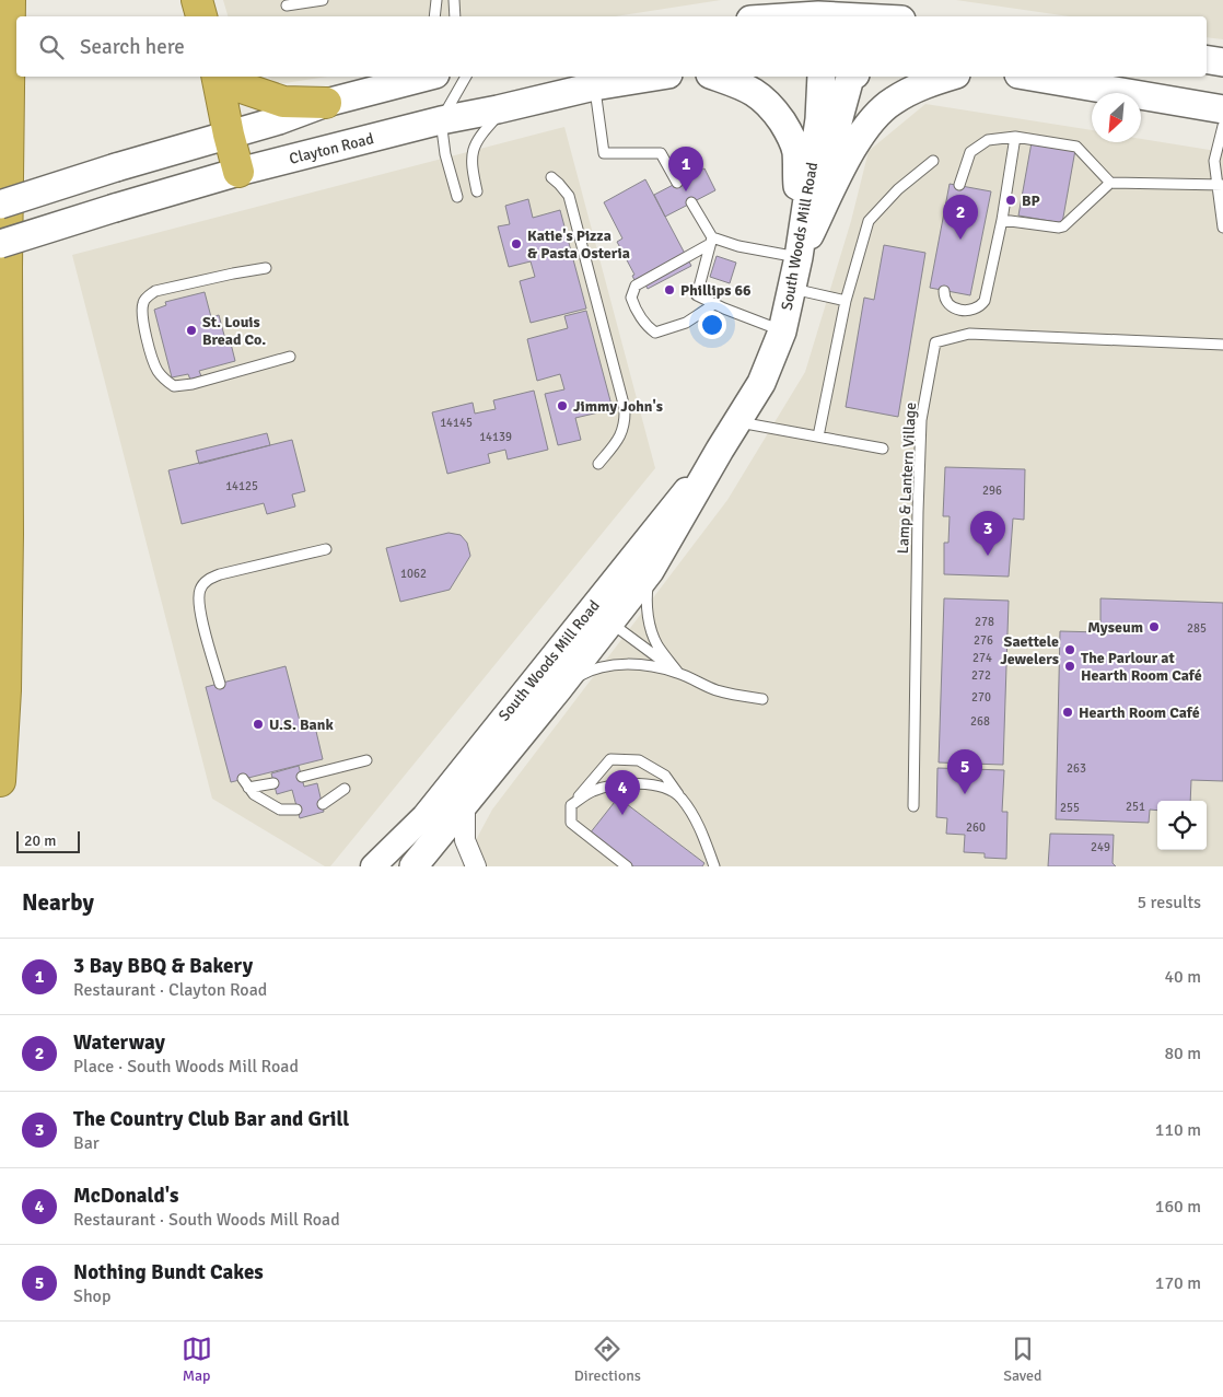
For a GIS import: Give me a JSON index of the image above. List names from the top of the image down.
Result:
{
  "streets": {
    "main road": ["Clayton Road", "South Woods Mill Road"],
    "lane": ["Lamp & Lantern Village"]
  },
  "places": [
    "BP",
    "Katie's Pizza & Pasta Osteria",
    "Phillips 66",
    "St. Louis Bread Co.",
    "Jimmy John's",
    "Myseum",
    "Saettele Jewelers",
    "The Parlour at Hearth Room Café",
    "Hearth Room Café",
    "U.S. Bank"
  ],
  "house_numbers": [
    "14145",
    "14139",
    "14125",
    "296",
    "1062",
    "278",
    "285",
    "276",
    "274",
    "272",
    "270",
    "268",
    "263",
    "251",
    "255",
    "260",
    "249"
  ],
  "scale_bar": "20 m",
  "north": "bottom left",
  "page": {
    "search": "Search here",
    "pins": [
      "1",
      "2",
      "3",
      "5",
      "4"
    ],
    "scale": "20 m",
    "heading": ["Nearby", "5 results"],
    "list": [
      {
        "mark": "1",
        "name": "3 Bay BBQ & Bakery",
        "note": "Restaurant · Clayton Road",
        "value": "40 m"
      },
      {
        "mark": "2",
        "name": "Waterway",
        "note": "Place · South Woods Mill Road",
        "value": "80 m"
      },
      {
        "mark": "3",
        "name": "The Country Club Bar and Grill",
        "note": "Bar",
        "value": "110 m"
      },
      {
        "mark": "4",
        "name": "McDonald's",
        "note": "Restaurant · South Woods Mill Road",
        "value": "160 m"
      },
      {
        "mark": "5",
        "name": "Nothing Bundt Cakes",
        "note": "Shop",
        "value": "170 m"
      }
    ],
    "nav": ["Map", "Directions", "Saved"]
  }
}
